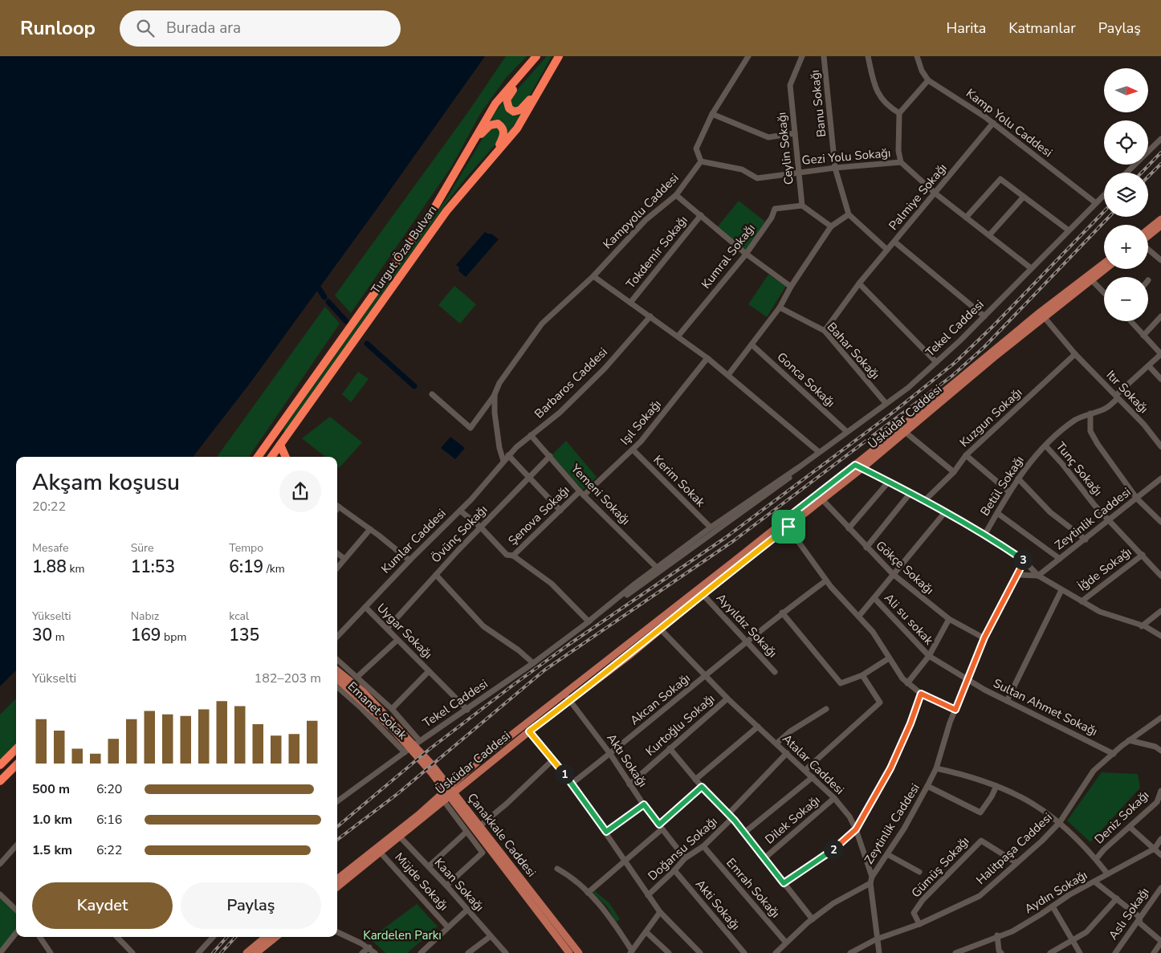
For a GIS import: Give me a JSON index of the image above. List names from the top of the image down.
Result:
{
  "streets": {
    "highway": ["Turgut Özal Bulvarı"],
    "main road": ["Üsküdar Caddesi", "Çanakkale Caddesi"],
    "street": [
      "Banu Sokağı",
      "Kamp Yolu Caddesi",
      "Ceylin Sokağı",
      "Gezi Yolu Sokağı",
      "Palmiye Sokağı",
      "Kampyolu Caddesi",
      "Tokdemir Sokağı",
      "Kumral Sokağı",
      "Tekel Caddesi",
      "Bahar Sokağı",
      "Gonca Sokağı",
      "Barbaros Caddesi",
      "Itır Sokağı",
      "Kuzgun Sokağı",
      "Işıl Sokağı",
      "Tunç Sokağı",
      "Kerim Sokak",
      "Betül Sokağı",
      "Yemeni Sokağı",
      "Şenova Sokağı",
      "Zeytinlik Caddesi",
      "Övünç Sokağı",
      "Kumlar Caddesi",
      "Gökçe Sokağı",
      "İğde Sokağı",
      "Ali su sokak",
      "Ayyıldız Sokağı",
      "Uygar Sokağı",
      "Akcan Sokağı",
      "Sultan Ahmet Sokağı",
      "Emanet Sokak",
      "Kurtoğlu Sokağı",
      "Aktı Sokağı",
      "Atalar Caddesi",
      "Deniz Sokağı",
      "Dilek Sokağı",
      "Doğansu Sokağı",
      "Halitpaşa Caddesi",
      "Gümüş Sokağı",
      "Müjde Sokağı",
      "Kaan Sokağı",
      "Emrah Sokağı",
      "Aydın Sokağı",
      "Akti Sokağı",
      "Aslı Sokağı"
    ]
  },
  "crossings": [
    ["Banu Sokağı", "Gezi Yolu Sokağı"],
    ["Kamp Yolu Caddesi", "Palmiye Sokağı"],
    ["Kamp Yolu Caddesi", "Tekel Caddesi"],
    ["Ceylin Sokağı", "Gezi Yolu Sokağı"],
    ["Ceylin Sokağı", "Kumral Sokağı"],
    ["Gezi Yolu Sokağı", "Palmiye Sokağı"],
    ["Gezi Yolu Sokağı", "Kampyolu Caddesi"],
    ["Gezi Yolu Sokağı", "Tekel Caddesi"],
    ["Palmiye Sokağı", "Bahar Sokağı"],
    ["Tekel Caddesi", "Bahar Sokağı"],
    ["Tekel Caddesi", "Gonca Sokağı"],
    ["Tekel Caddesi", "Kerim Sokak"],
    ["Tekel Caddesi", "Yemeni Sokağı"],
    ["Tekel Caddesi", "Uygar Sokağı"],
    ["Tekel Caddesi", "Emanet Sokak"],
    ["Barbaros Caddesi", "Yemeni Sokağı"],
    ["Barbaros Caddesi", "Kumlar Caddesi"],
    ["Itır Sokağı", "Üsküdar Caddesi"],
    ["Itır Sokağı", "Kuzgun Sokağı"],
    ["Itır Sokağı", "Betül Sokağı"],
    ["Üsküdar Caddesi", "Gökçe Sokağı"],
    ["Üsküdar Caddesi", "Ayyıldız Sokağı"],
    ["Üsküdar Caddesi", "Aktı Sokağı"],
    ["Üsküdar Caddesi", "Atalar Caddesi"],
    ["Üsküdar Caddesi", "Müjde Sokağı"],
    ["Üsküdar Caddesi", "Kaan Sokağı"],
    ["Işıl Sokağı", "Kerim Sokak"],
    ["Işıl Sokağı", "Yemeni Sokağı"],
    ["Işıl Sokağı", "Şenova Sokağı"],
    ["Tunç Sokağı", "Betül Sokağı"],
    ["Tunç Sokağı", "Zeytinlik Caddesi"],
    ["Tunç Sokağı", "İğde Sokağı"],
    ["Yemeni Sokağı", "Şenova Sokağı"],
    ["Yemeni Sokağı", "Övünç Sokağı"],
    ["Zeytinlik Caddesi", "Gökçe Sokağı"],
    ["Zeytinlik Caddesi", "Ali su sokak"],
    ["Zeytinlik Caddesi", "Sultan Ahmet Sokağı"],
    ["Zeytinlik Caddesi", "Atalar Caddesi"],
    ["Zeytinlik Caddesi", "Emrah Sokağı"],
    ["Övünç Sokağı", "Uygar Sokağı"],
    ["Kumlar Caddesi", "Uygar Sokağı"],
    ["Ali su sokak", "Sultan Ahmet Sokağı"],
    ["Ayyıldız Sokağı", "Akcan Sokağı"],
    ["Akcan Sokağı", "Aktı Sokağı"],
    ["Akcan Sokağı", "Atalar Caddesi"],
    ["Sultan Ahmet Sokağı", "Halitpaşa Caddesi"],
    ["Kurtoğlu Sokağı", "Aktı Sokağı"],
    ["Kurtoğlu Sokağı", "Atalar Caddesi"],
    ["Aktı Sokağı", "Doğansu Sokağı"],
    ["Atalar Caddesi", "Dilek Sokağı"],
    ["Atalar Caddesi", "Doğansu Sokağı"],
    ["Doğansu Sokağı", "Emrah Sokağı"],
    ["Doğansu Sokağı", "Akti Sokağı"],
    ["Halitpaşa Caddesi", "Gümüş Sokağı"]
  ],
  "parks": ["Kardelen Parkı"],
  "north": "right",
  "page": {
    "header": "Runloop",
    "search": "Burada ara",
    "nav": ["Harita", "Katmanlar", "Paylaş"],
    "map_buttons": ["+", "−"],
    "heading": ["Akşam koşusu", "20:22"],
    "stats": [
      ["Mesafe", "1.88 km"],
      ["Süre", "11:53"],
      ["Tempo", "6:19 /km"],
      ["Yükselti", "30 m"],
      ["Nabız", "169 bpm"],
      ["kcal", "135"]
    ],
    "pins": ["3", "1", "2"],
    "chart": ["Yükselti", "182–203 m"],
    "list": [
      {
        "name": "500 m",
        "note": "6:20"
      },
      {
        "name": "1.0 km",
        "note": "6:16"
      },
      {
        "name": "1.5 km",
        "note": "6:22"
      }
    ],
    "buttons": ["Kaydet", "Paylaş"]
  }
}
